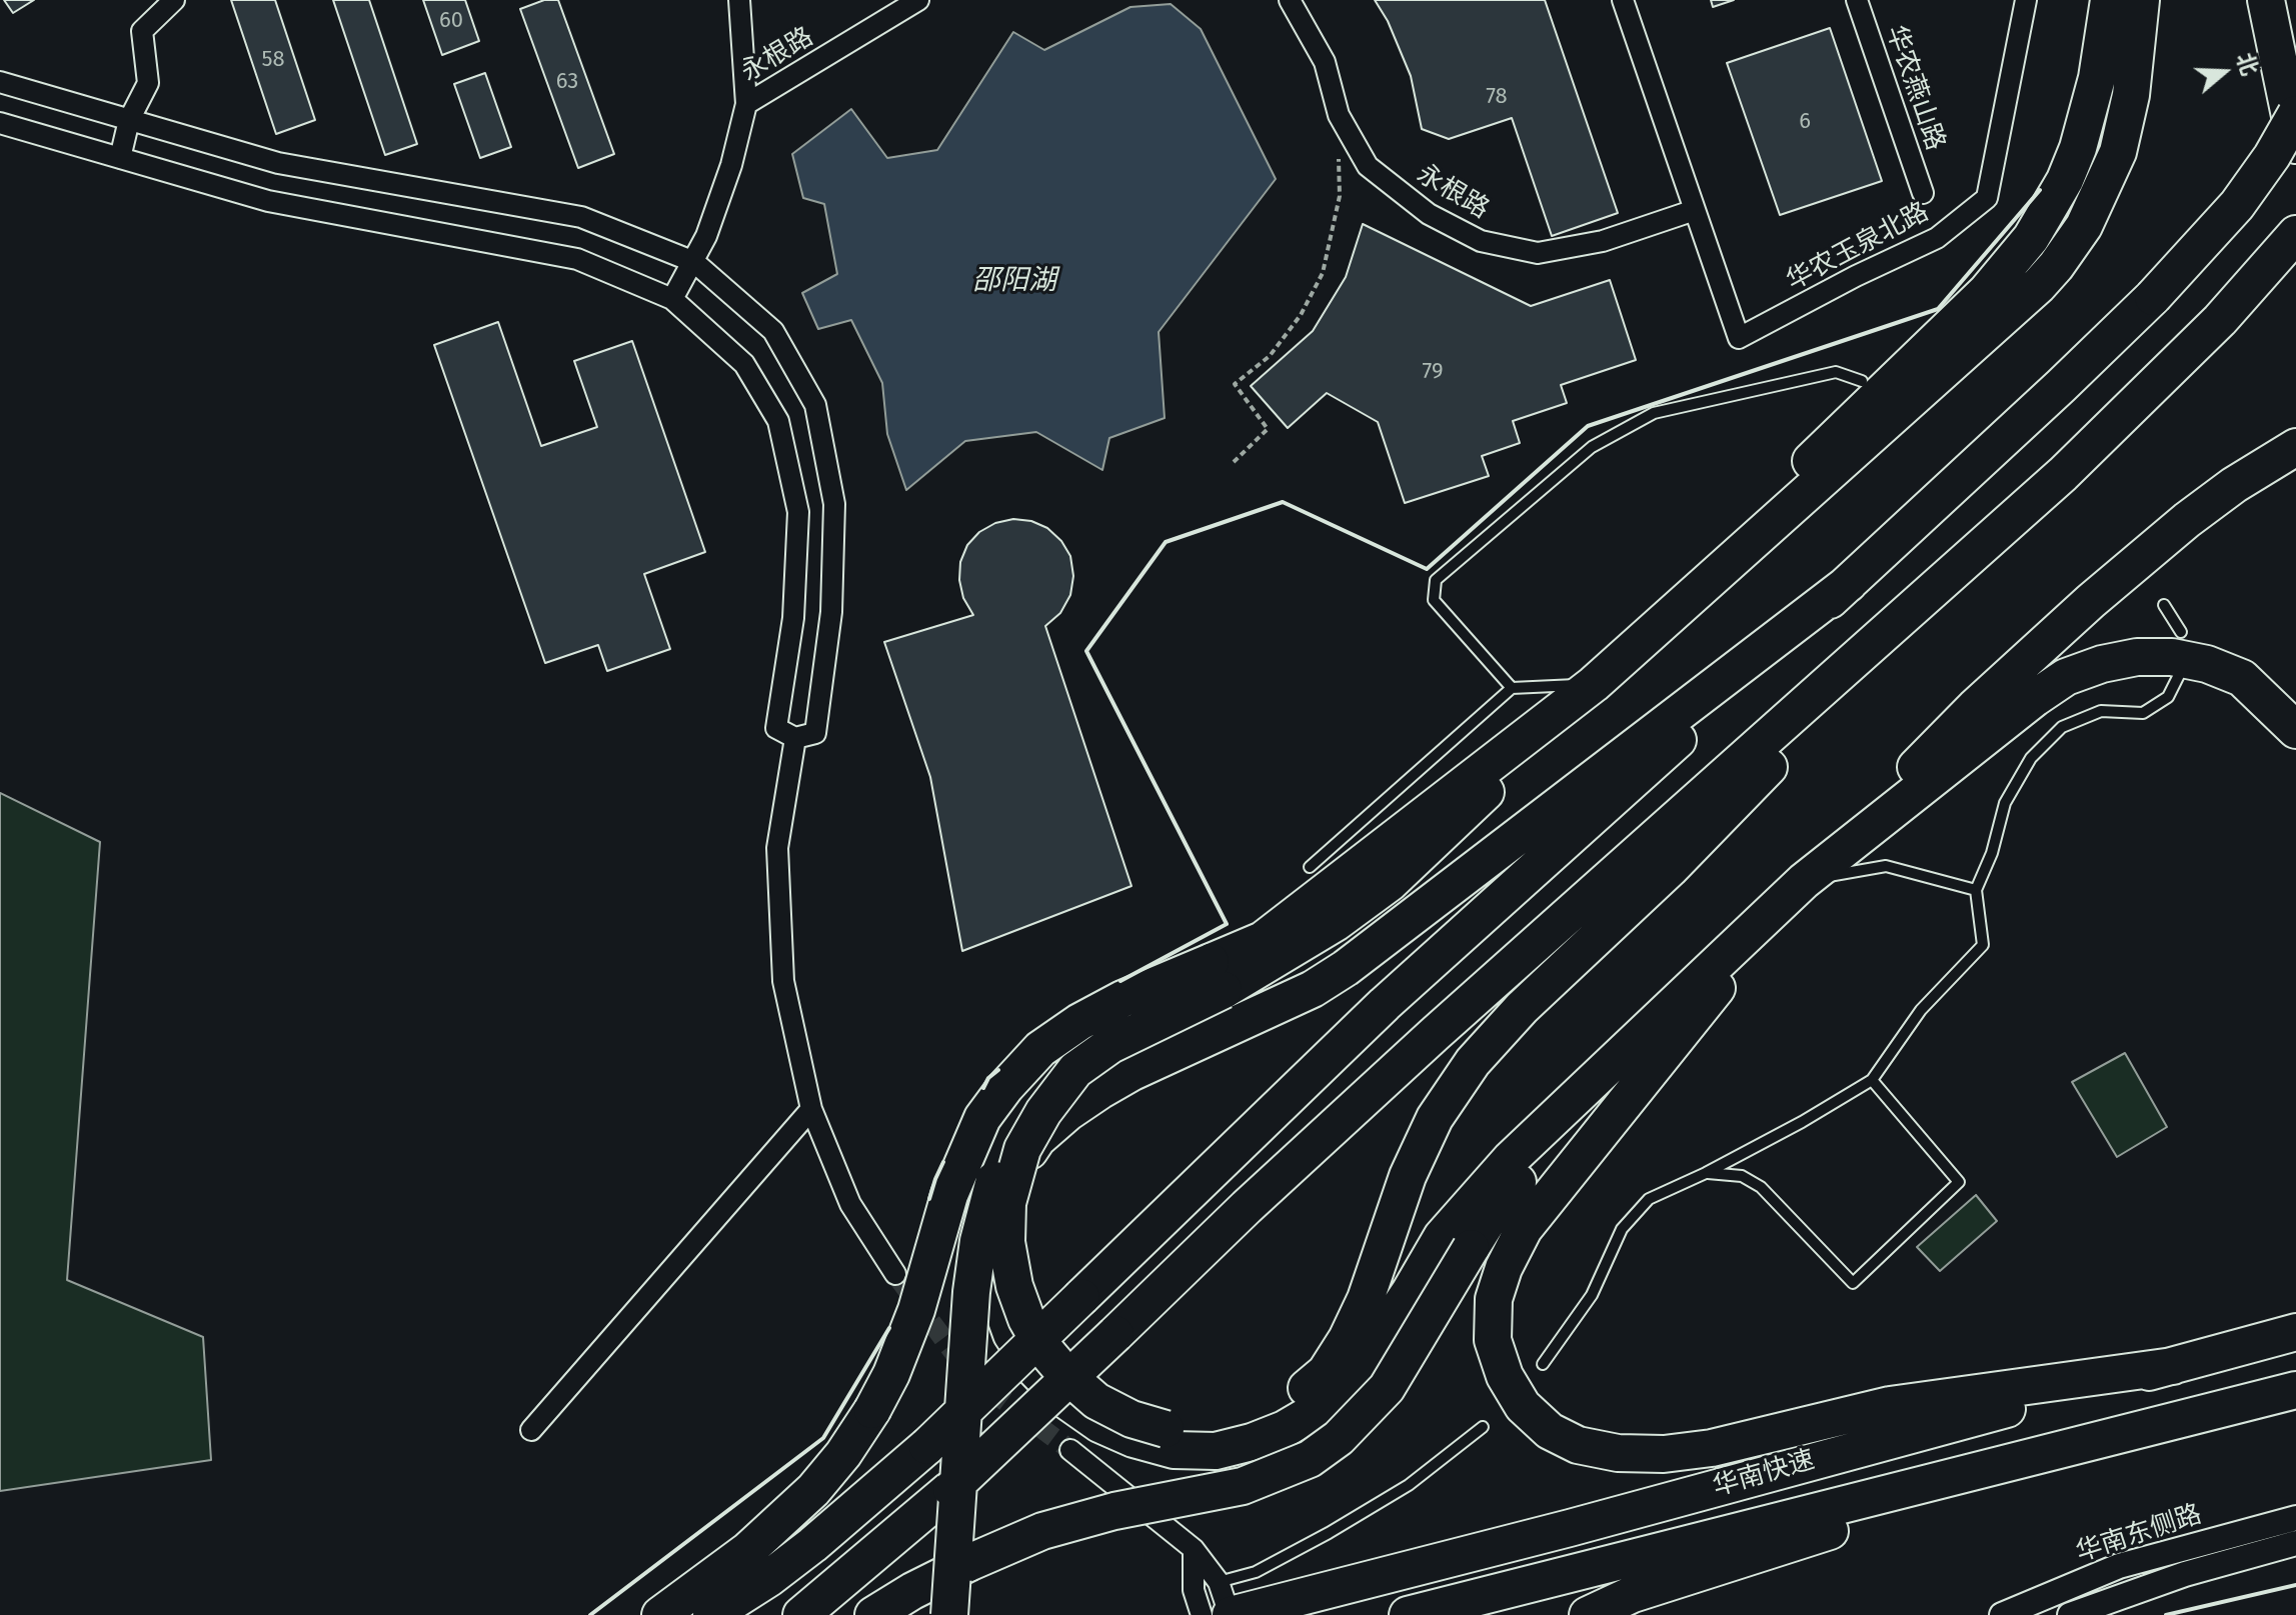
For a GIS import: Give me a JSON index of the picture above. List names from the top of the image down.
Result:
{
  "streets": {
    "highway": ["华南快速"],
    "street": [
      "永根路",
      "华农燕山路",
      "华农玉泉北路",
      "华南东侧路"
    ]
  },
  "crossings": [
    ["永根路", "华农玉泉北路"]
  ],
  "water": ["邵阳湖"],
  "house_numbers": [
    "60",
    "58",
    "63",
    "78",
    "6",
    "79"
  ],
  "north": "right"
}
